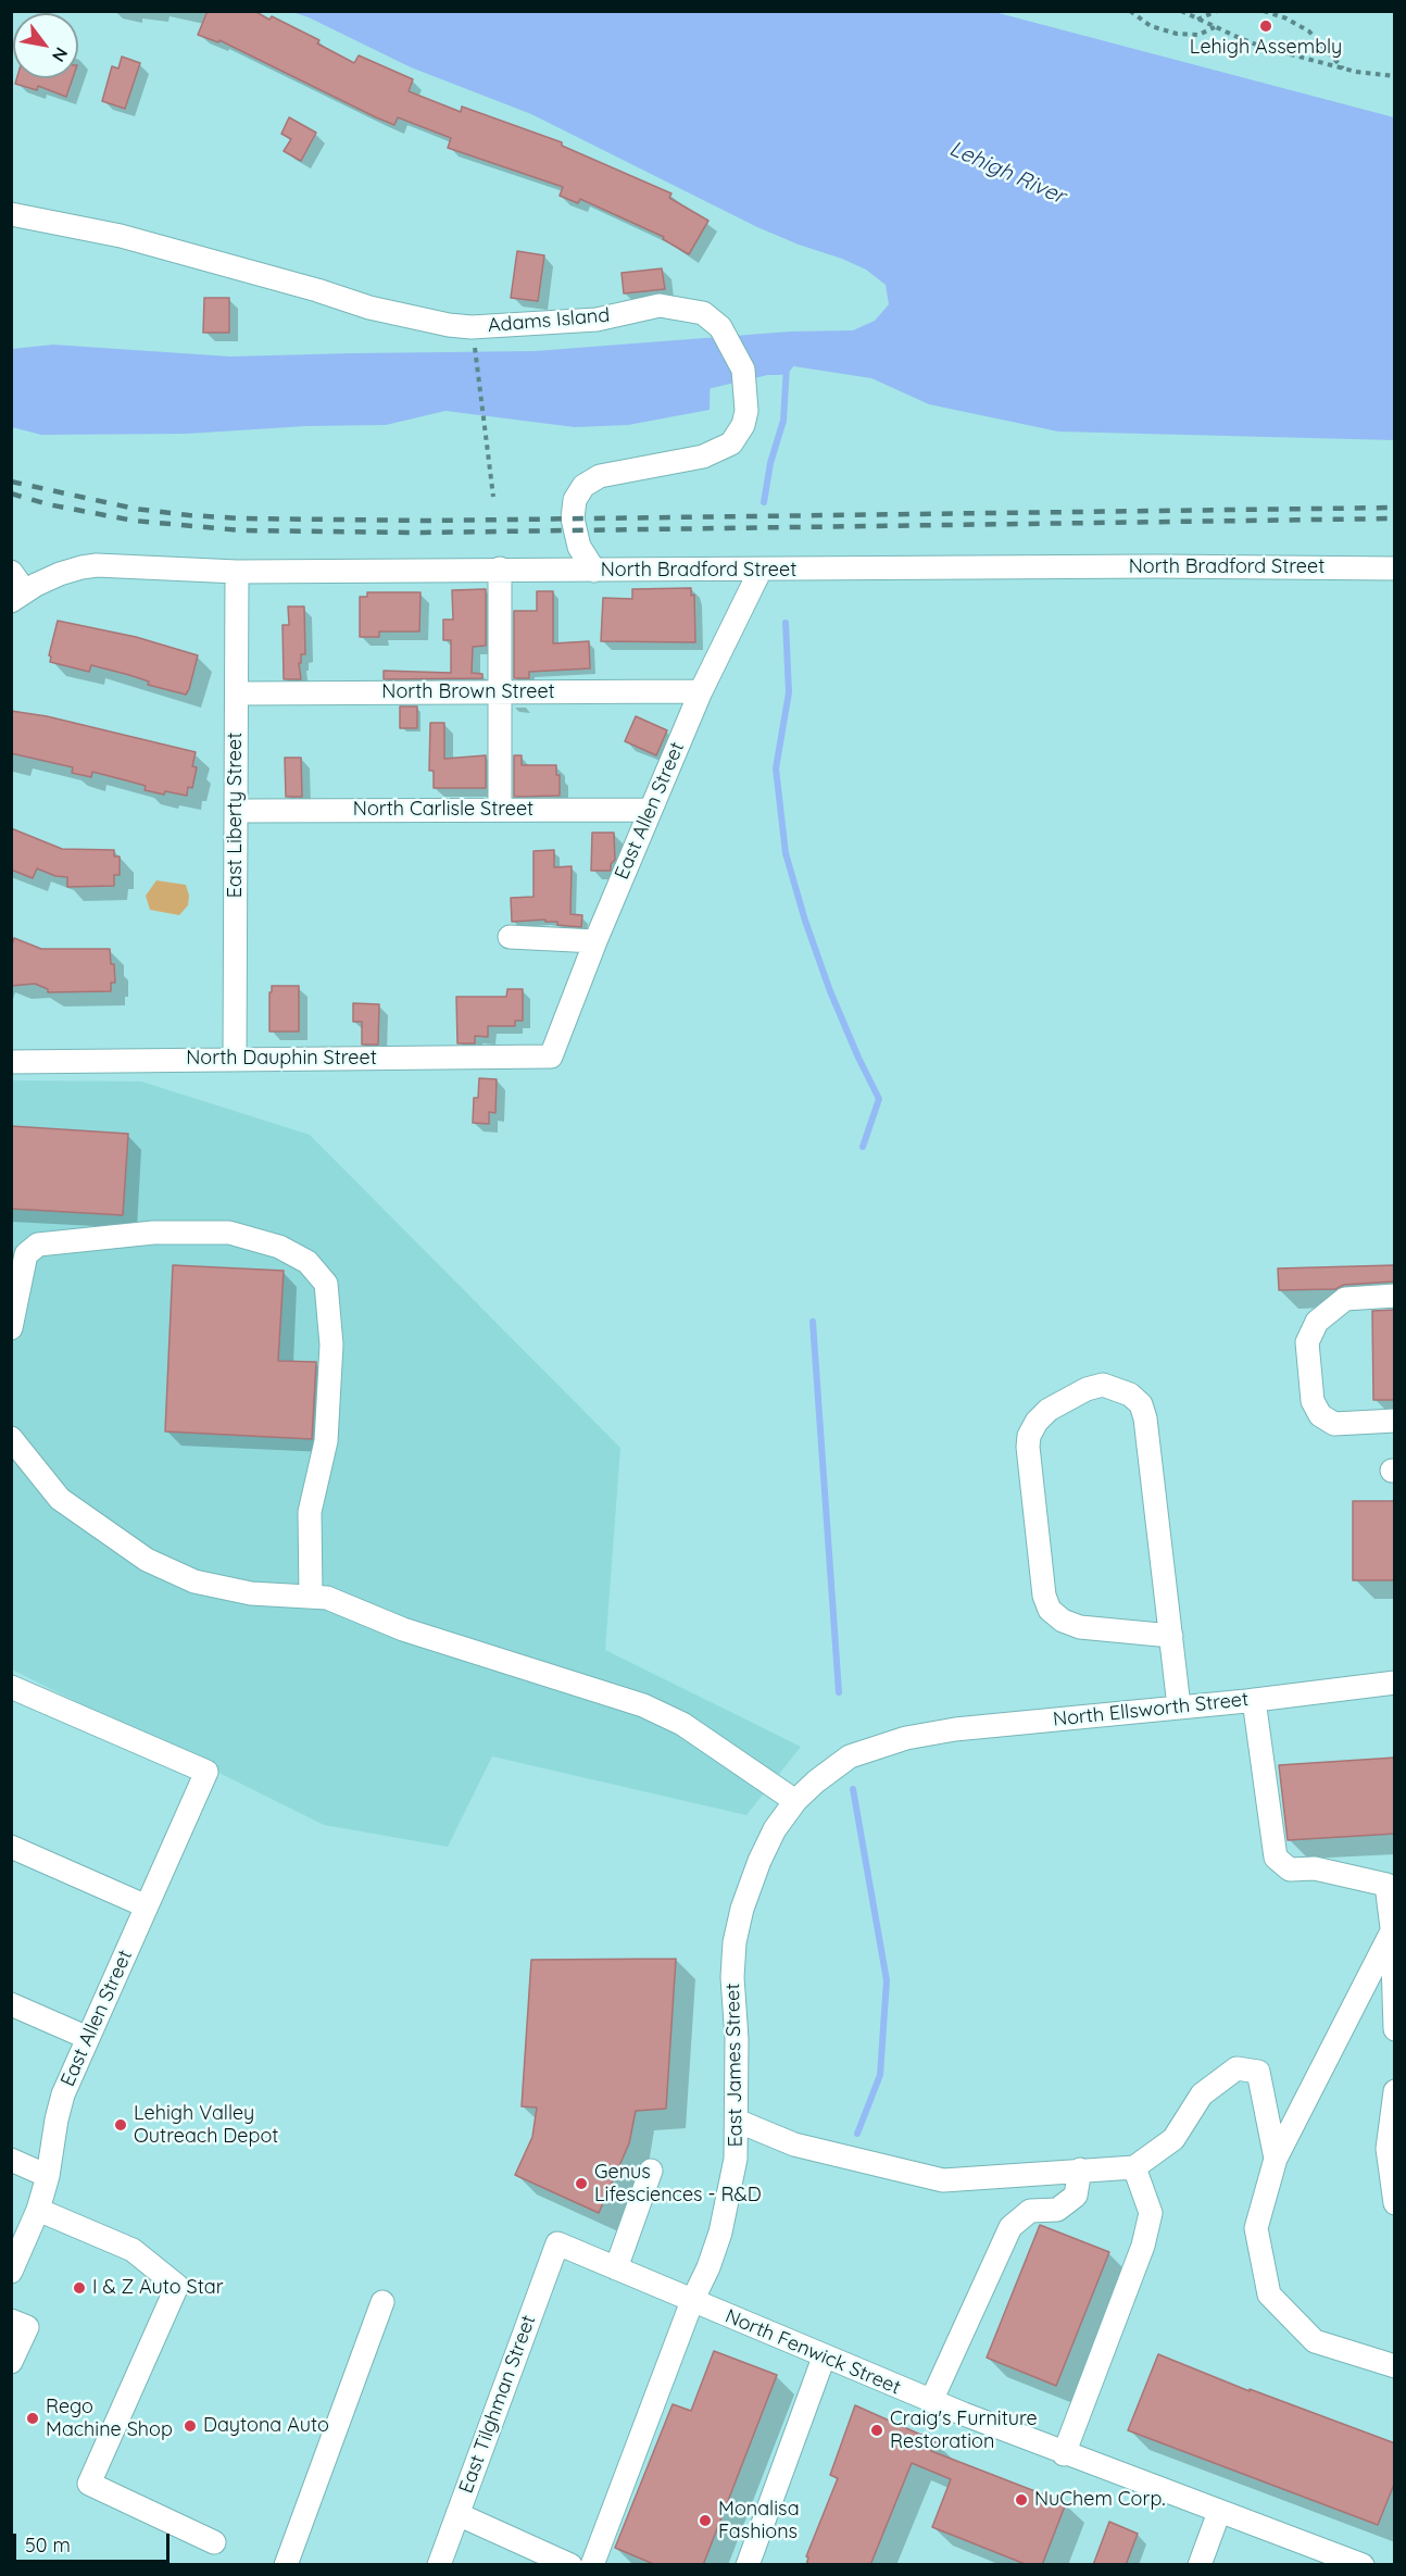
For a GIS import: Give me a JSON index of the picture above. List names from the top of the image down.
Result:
{
  "streets": {
    "street": [
      "Adams Island",
      "North Bradford Street",
      "North Brown Street",
      "North Carlisle Street",
      "East Allen Street",
      "East Liberty Street",
      "North Dauphin Street",
      "North Ellsworth Street",
      "East James Street",
      "North Fenwick Street",
      "East Tilghman Street"
    ]
  },
  "crossings": [
    ["Adams Island", "North Bradford Street"],
    ["North Bradford Street", "East Allen Street"],
    ["North Bradford Street", "East Liberty Street"],
    ["North Brown Street", "East Allen Street"],
    ["North Brown Street", "East Liberty Street"],
    ["North Carlisle Street", "East Allen Street"],
    ["North Carlisle Street", "East Liberty Street"],
    ["East Allen Street", "North Dauphin Street"],
    ["East Liberty Street", "North Dauphin Street"],
    ["North Ellsworth Street", "East James Street"],
    ["East James Street", "North Fenwick Street"],
    ["North Fenwick Street", "East Tilghman Street"]
  ],
  "water": ["Lehigh River"],
  "places": [
    "Lehigh Assembly",
    "Lehigh Valley Outreach Depot",
    "Genus Lifesciences - R&D",
    "I & Z Auto Star",
    "Rego Machine Shop",
    "Daytona Auto",
    "Craig's Furniture Restoration",
    "NuChem Corp.",
    "Monalisa Fashions"
  ],
  "scale_bar": "50 m",
  "north": "bottom right"
}
